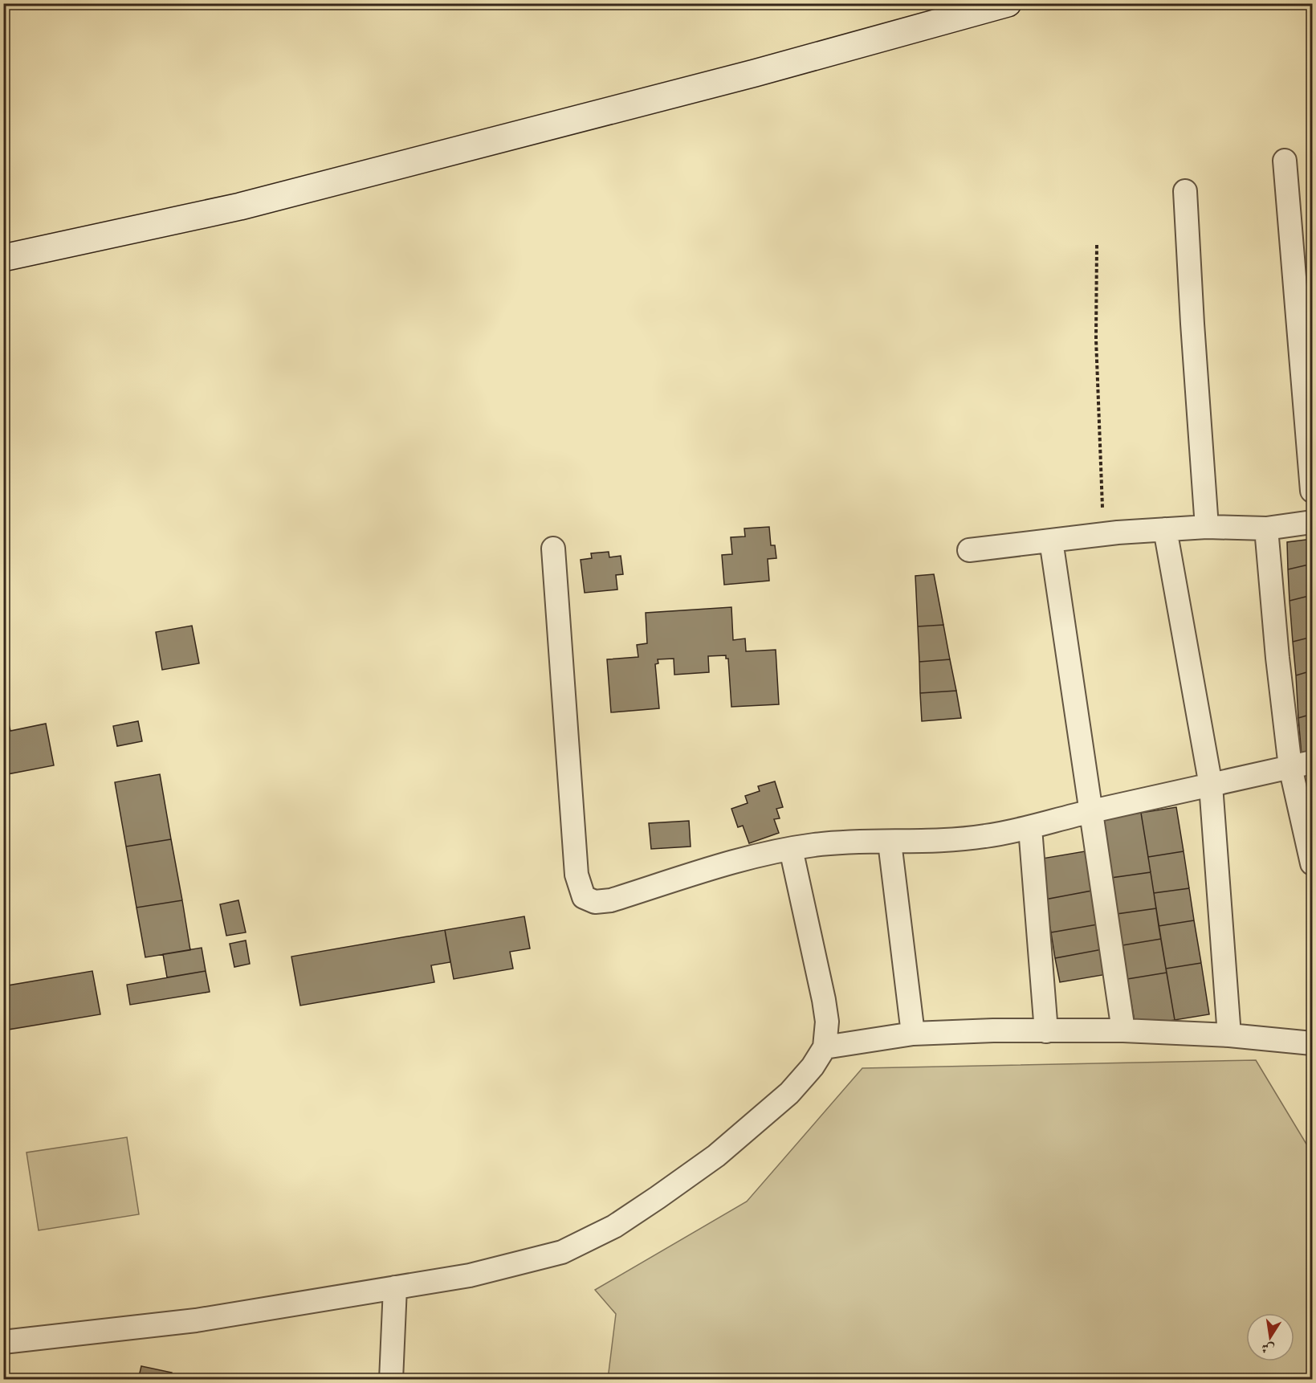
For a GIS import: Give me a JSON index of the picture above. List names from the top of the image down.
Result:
{
  "north": "bottom"
}
